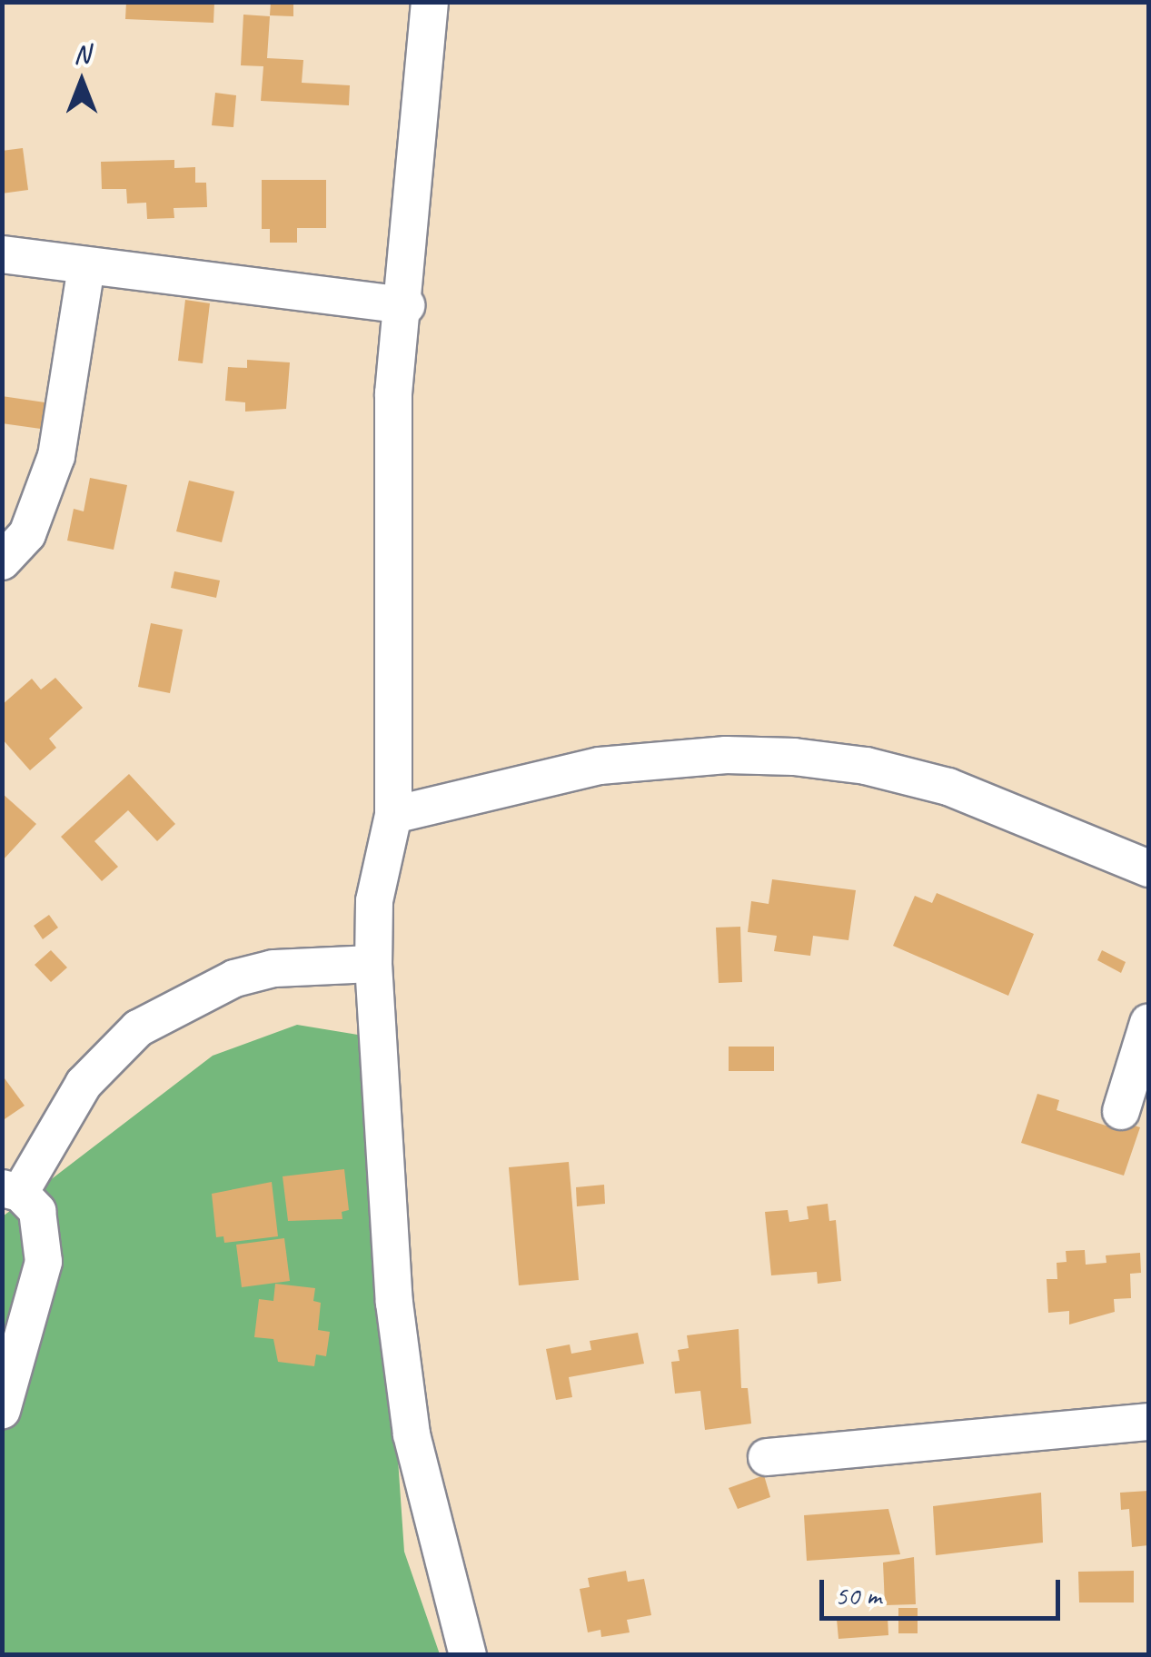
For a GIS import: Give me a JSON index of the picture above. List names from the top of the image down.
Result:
{
  "scale_bar": "50 m",
  "north": "top"
}
